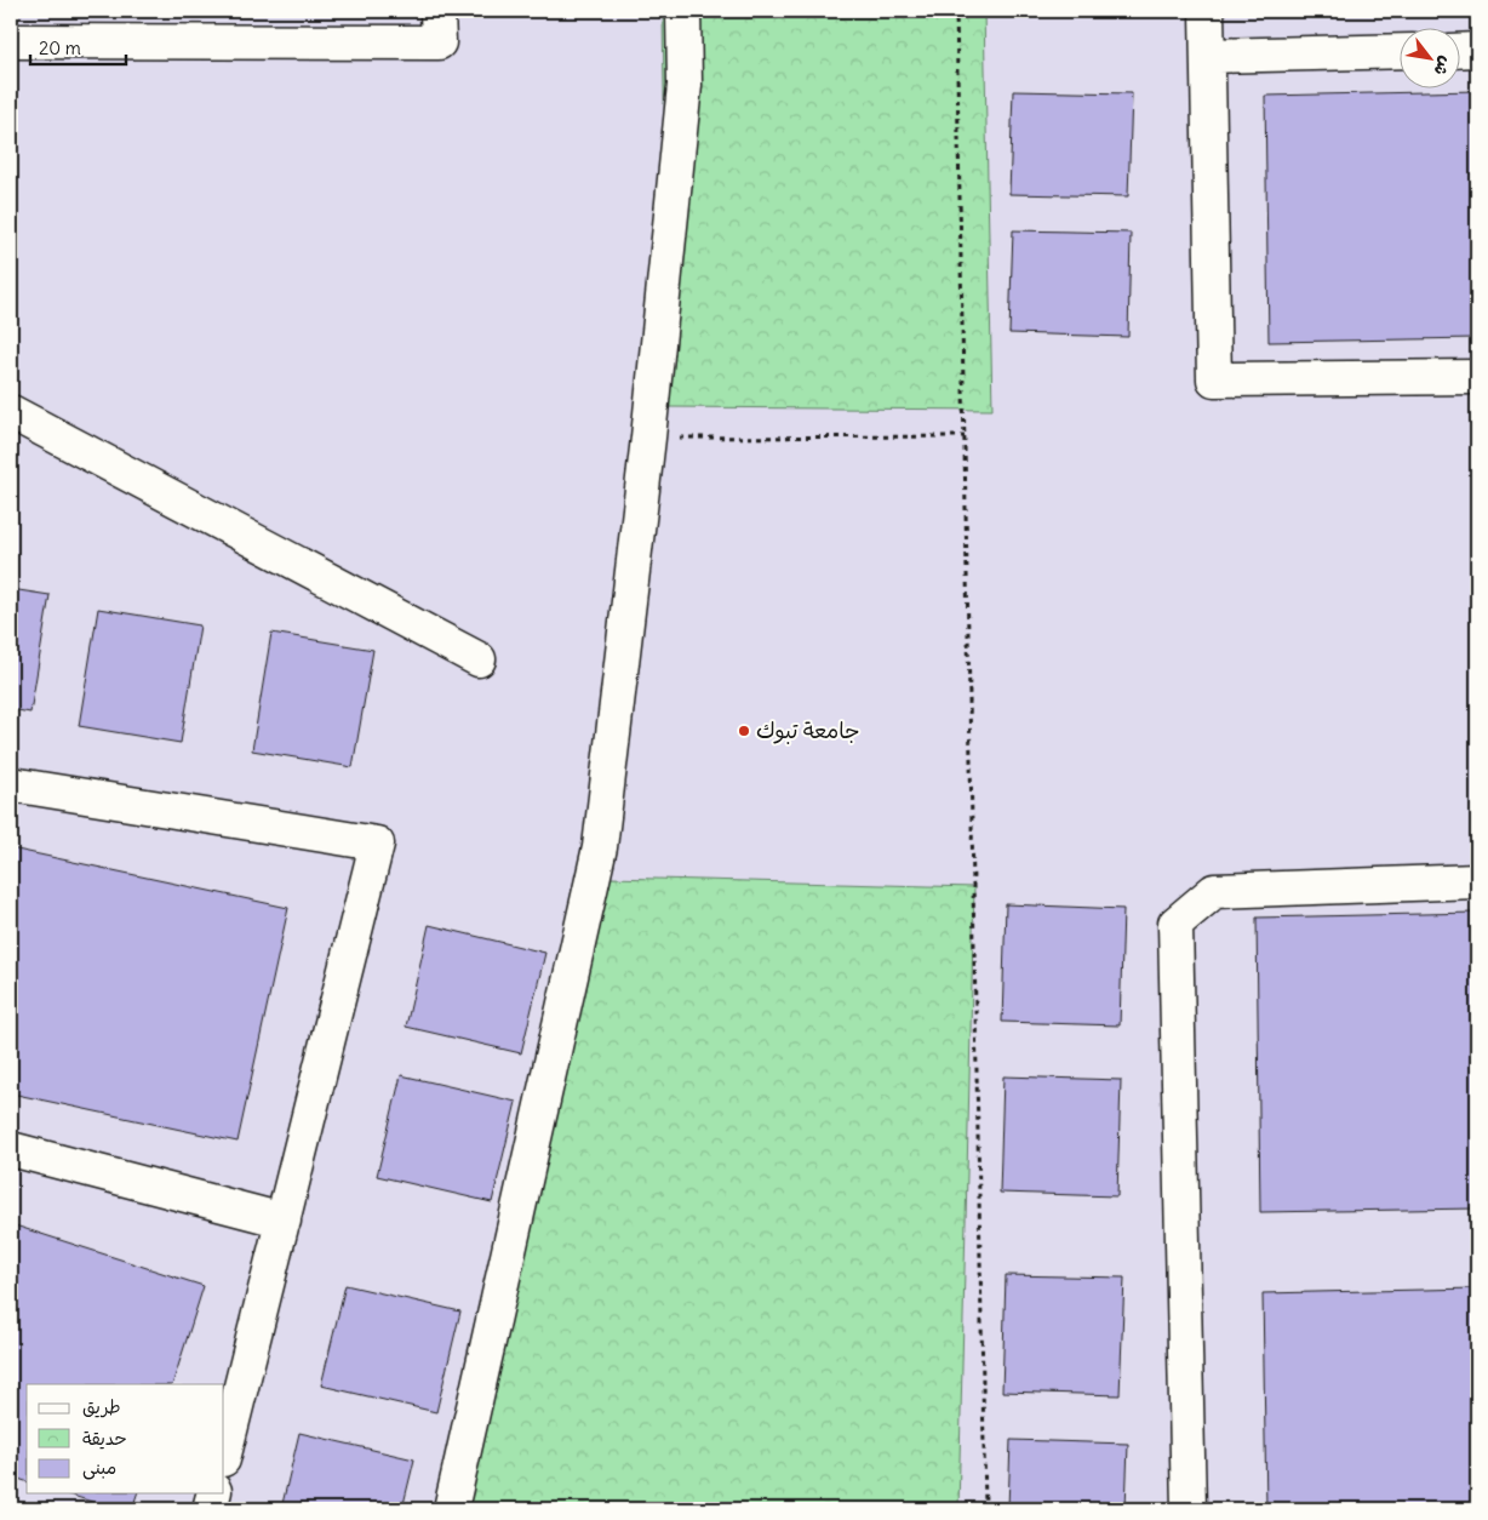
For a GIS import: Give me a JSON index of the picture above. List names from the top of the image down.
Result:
{
  "places": ["جامعة تبوك"],
  "legend": ["طريق", "حديقة", "مبنى"],
  "scale_bar": "20 m",
  "north": "bottom right"
}
